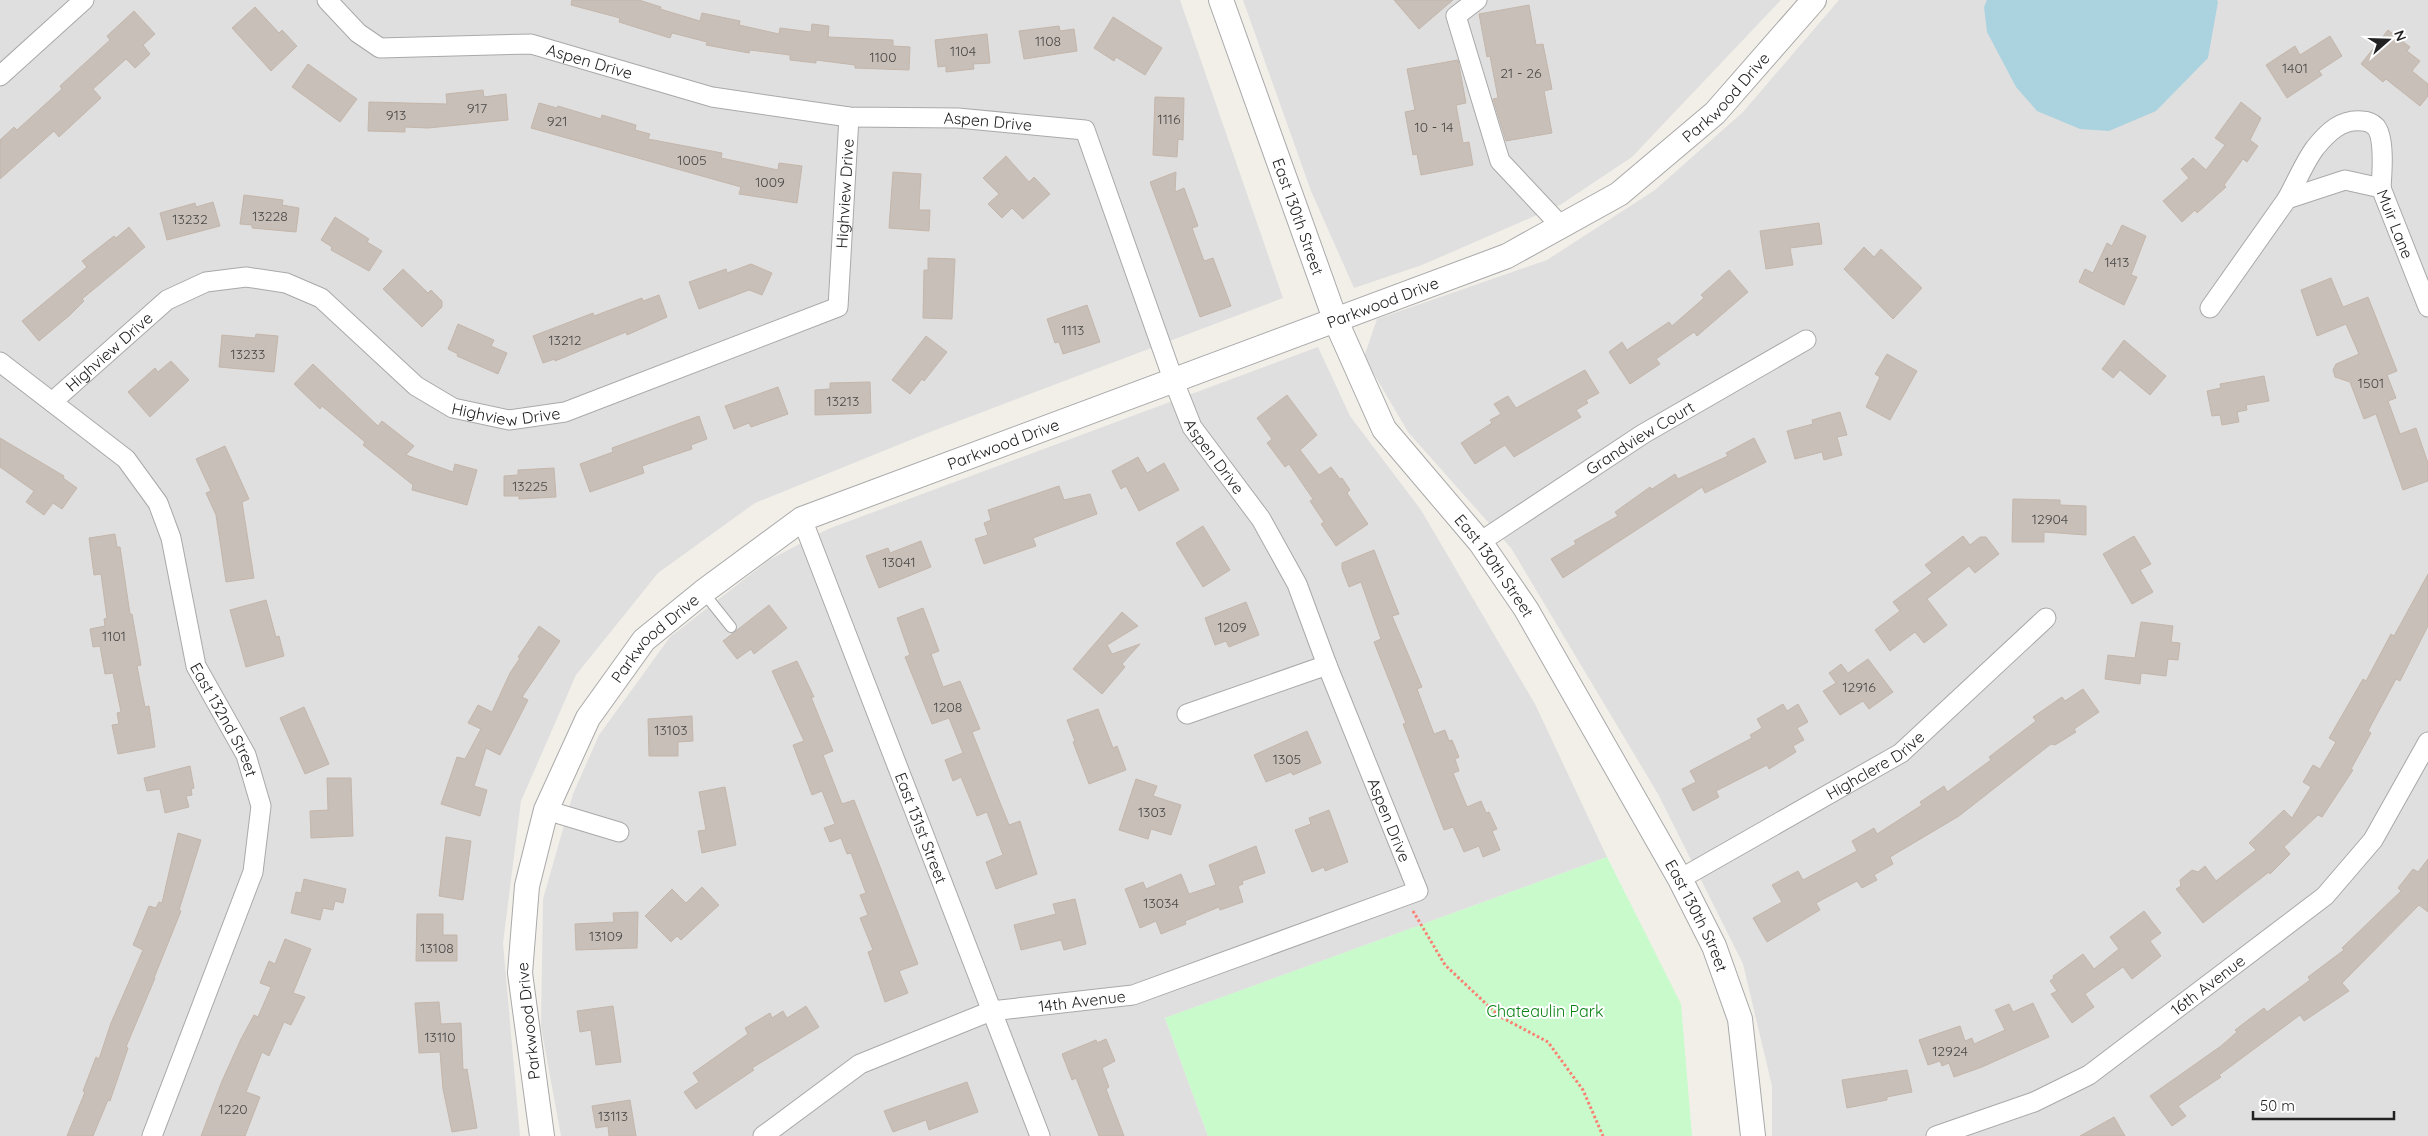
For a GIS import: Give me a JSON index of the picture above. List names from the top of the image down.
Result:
{
  "streets": {
    "street": [
      "Aspen Drive",
      "Parkwood Drive",
      "Highview Drive",
      "East 130th Street",
      "Muir Lane",
      "Grandview Court",
      "East 132nd Street",
      "Highclere Drive",
      "East 131st Street",
      "16th Avenue",
      "14th Avenue"
    ]
  },
  "crossings": [
    ["Aspen Drive", "Parkwood Drive"],
    ["Aspen Drive", "Highview Drive"],
    ["Aspen Drive", "14th Avenue"],
    ["Parkwood Drive", "East 130th Street"],
    ["Parkwood Drive", "East 131st Street"],
    ["Highview Drive", "East 132nd Street"],
    ["East 130th Street", "Grandview Court"],
    ["East 130th Street", "Highclere Drive"],
    ["East 131st Street", "14th Avenue"]
  ],
  "parks": ["Chateaulin Park"],
  "house_numbers": [
    "1108",
    "1104",
    "1100",
    "1401",
    "21 - 26",
    "917",
    "913",
    "1116",
    "921",
    "10 - 14",
    "1005",
    "1009",
    "13228",
    "13232",
    "1413",
    "1113",
    "13212",
    "13233",
    "1501",
    "13213",
    "13225",
    "12904",
    "13041",
    "1209",
    "1101",
    "12916",
    "1208",
    "13103",
    "1305",
    "1303",
    "13034",
    "13109",
    "13108",
    "13110",
    "12924",
    "1220",
    "13113"
  ],
  "scale_bar": "50 m",
  "north": "right"
}
